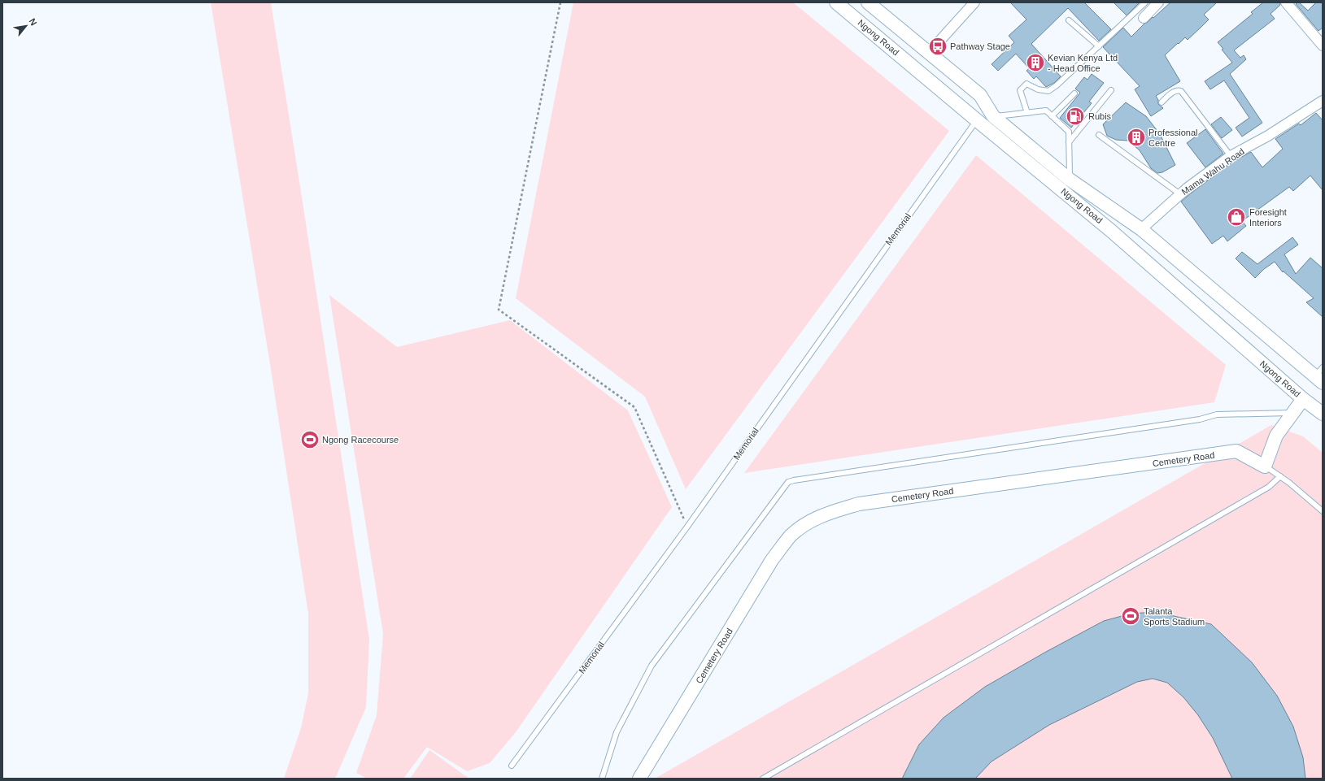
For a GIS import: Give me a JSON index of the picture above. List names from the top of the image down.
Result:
{
  "streets": {
    "main road": ["Ngong Road", "Cemetery Road"],
    "street": ["Mama Wahu Road"],
    "lane": ["Memorial"]
  },
  "crossings": [
    ["Ngong Road", "Mama Wahu Road"],
    ["Ngong Road", "Memorial"]
  ],
  "places": {
    "bus stop": ["Pathway Stage"],
    "building": ["Kevian Kenya Ltd - Head Office", "Professional Centre"],
    "fuel station": ["Rubis"],
    "shop": ["Foresight Interiors"],
    "sports": ["Ngong Racecourse", "Talanta Sports Stadium"]
  },
  "north": "top right"
}
